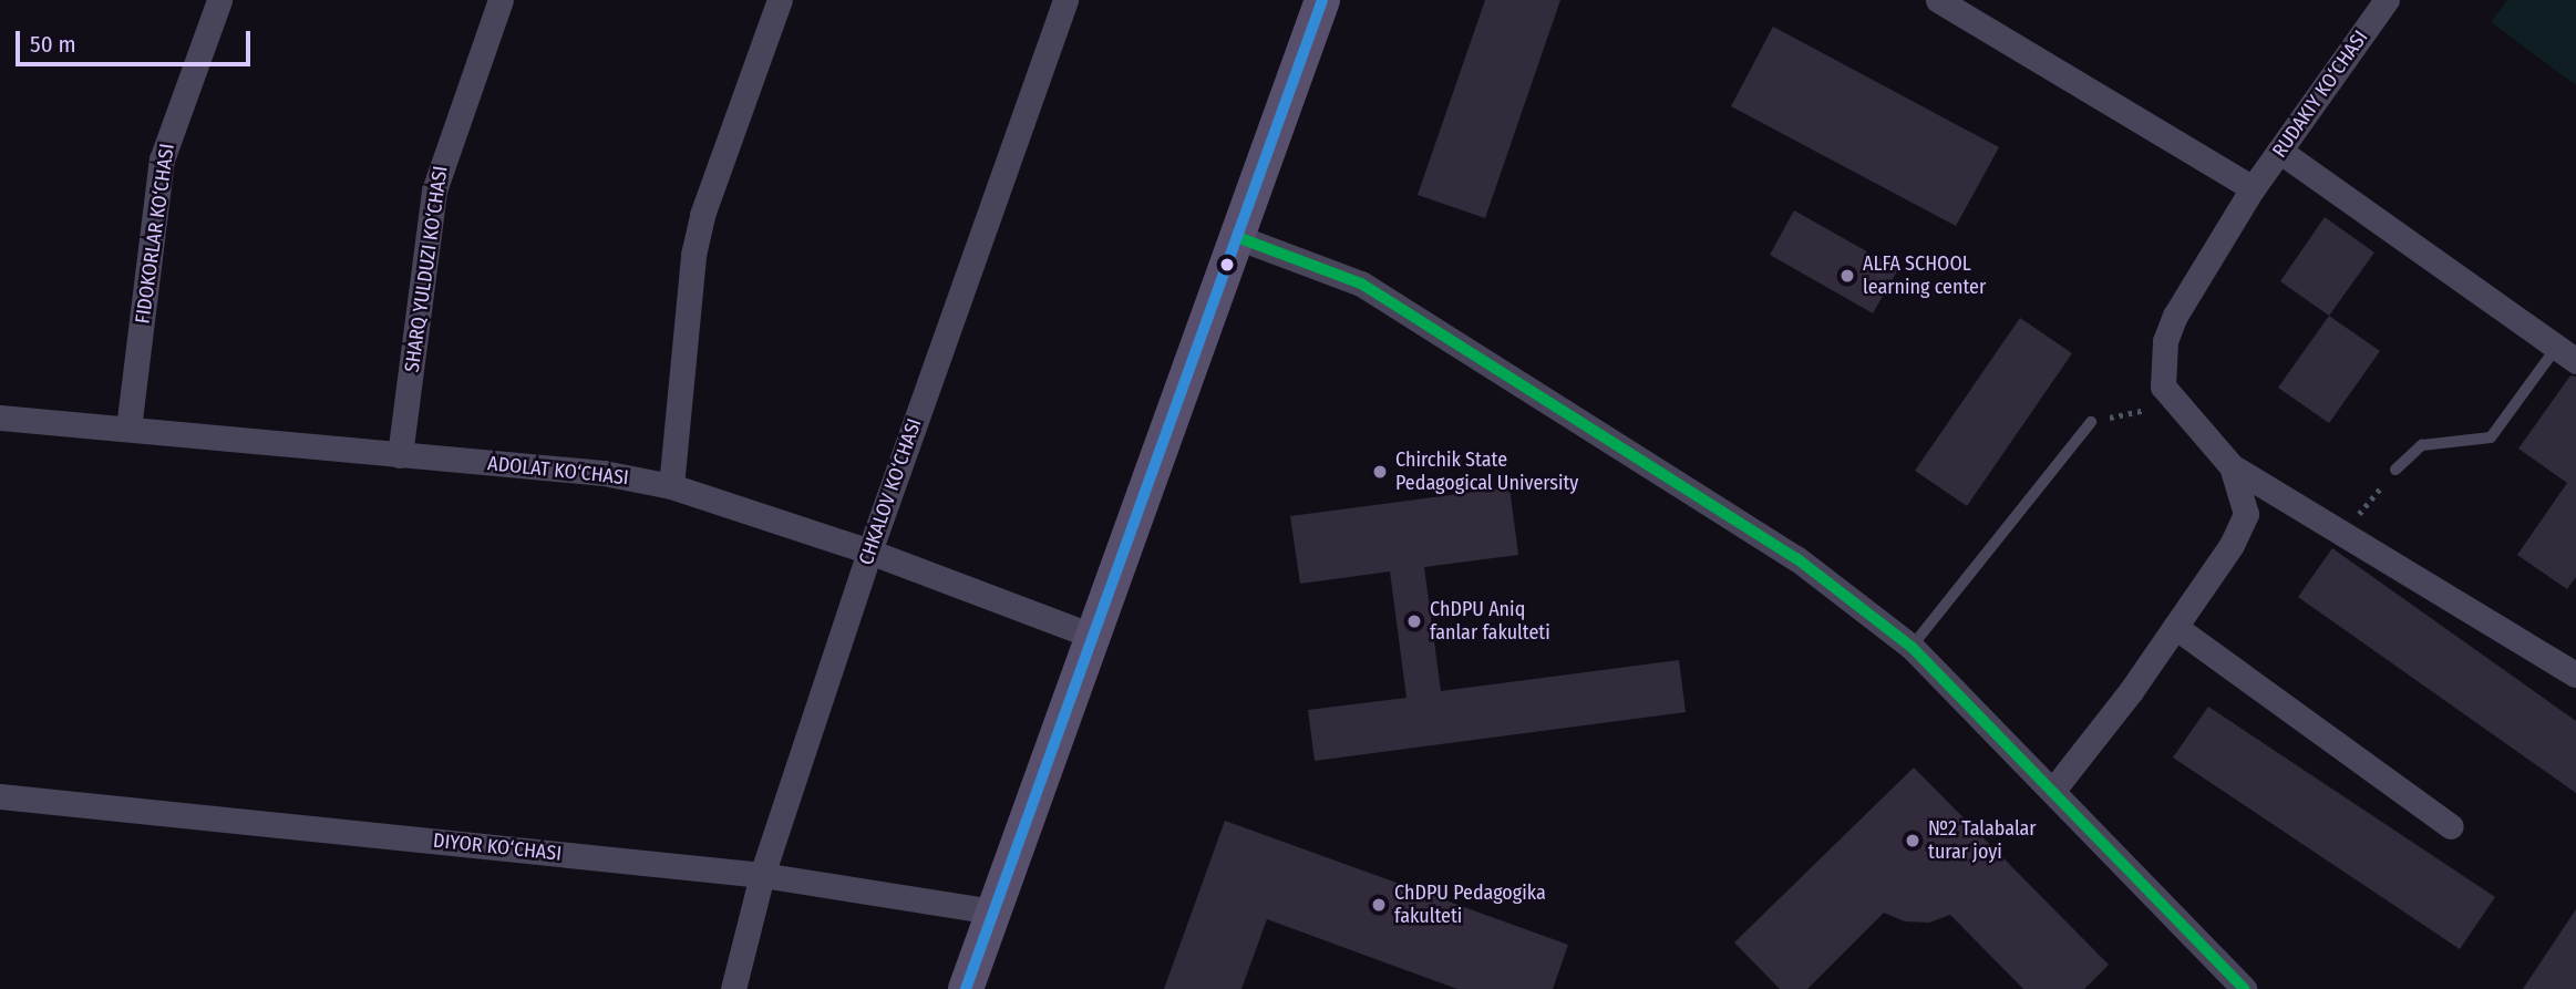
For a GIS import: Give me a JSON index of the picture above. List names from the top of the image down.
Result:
{
  "streets": {
    "street": [
      "RUDAKIY KO‘CHASI",
      "FIDOKORLAR KO‘CHASI",
      "SHARQ YULDUZI KO‘CHASI",
      "ADOLAT KO‘CHASI",
      "CHKALOV KO‘CHASI",
      "DIYOR KO‘CHASI"
    ]
  },
  "crossings": [
    ["FIDOKORLAR KO‘CHASI", "ADOLAT KO‘CHASI"],
    ["SHARQ YULDUZI KO‘CHASI", "ADOLAT KO‘CHASI"],
    ["ADOLAT KO‘CHASI", "CHKALOV KO‘CHASI"],
    ["CHKALOV KO‘CHASI", "DIYOR KO‘CHASI"]
  ],
  "places": [
    "ALFA SCHOOL learning center",
    "Chirchik State Pedagogical University",
    "ChDPU Aniq fanlar fakulteti",
    "№2 Talabalar turar joyi",
    "ChDPU Pedagogika fakulteti"
  ],
  "scale_bar": "50 m"
}
